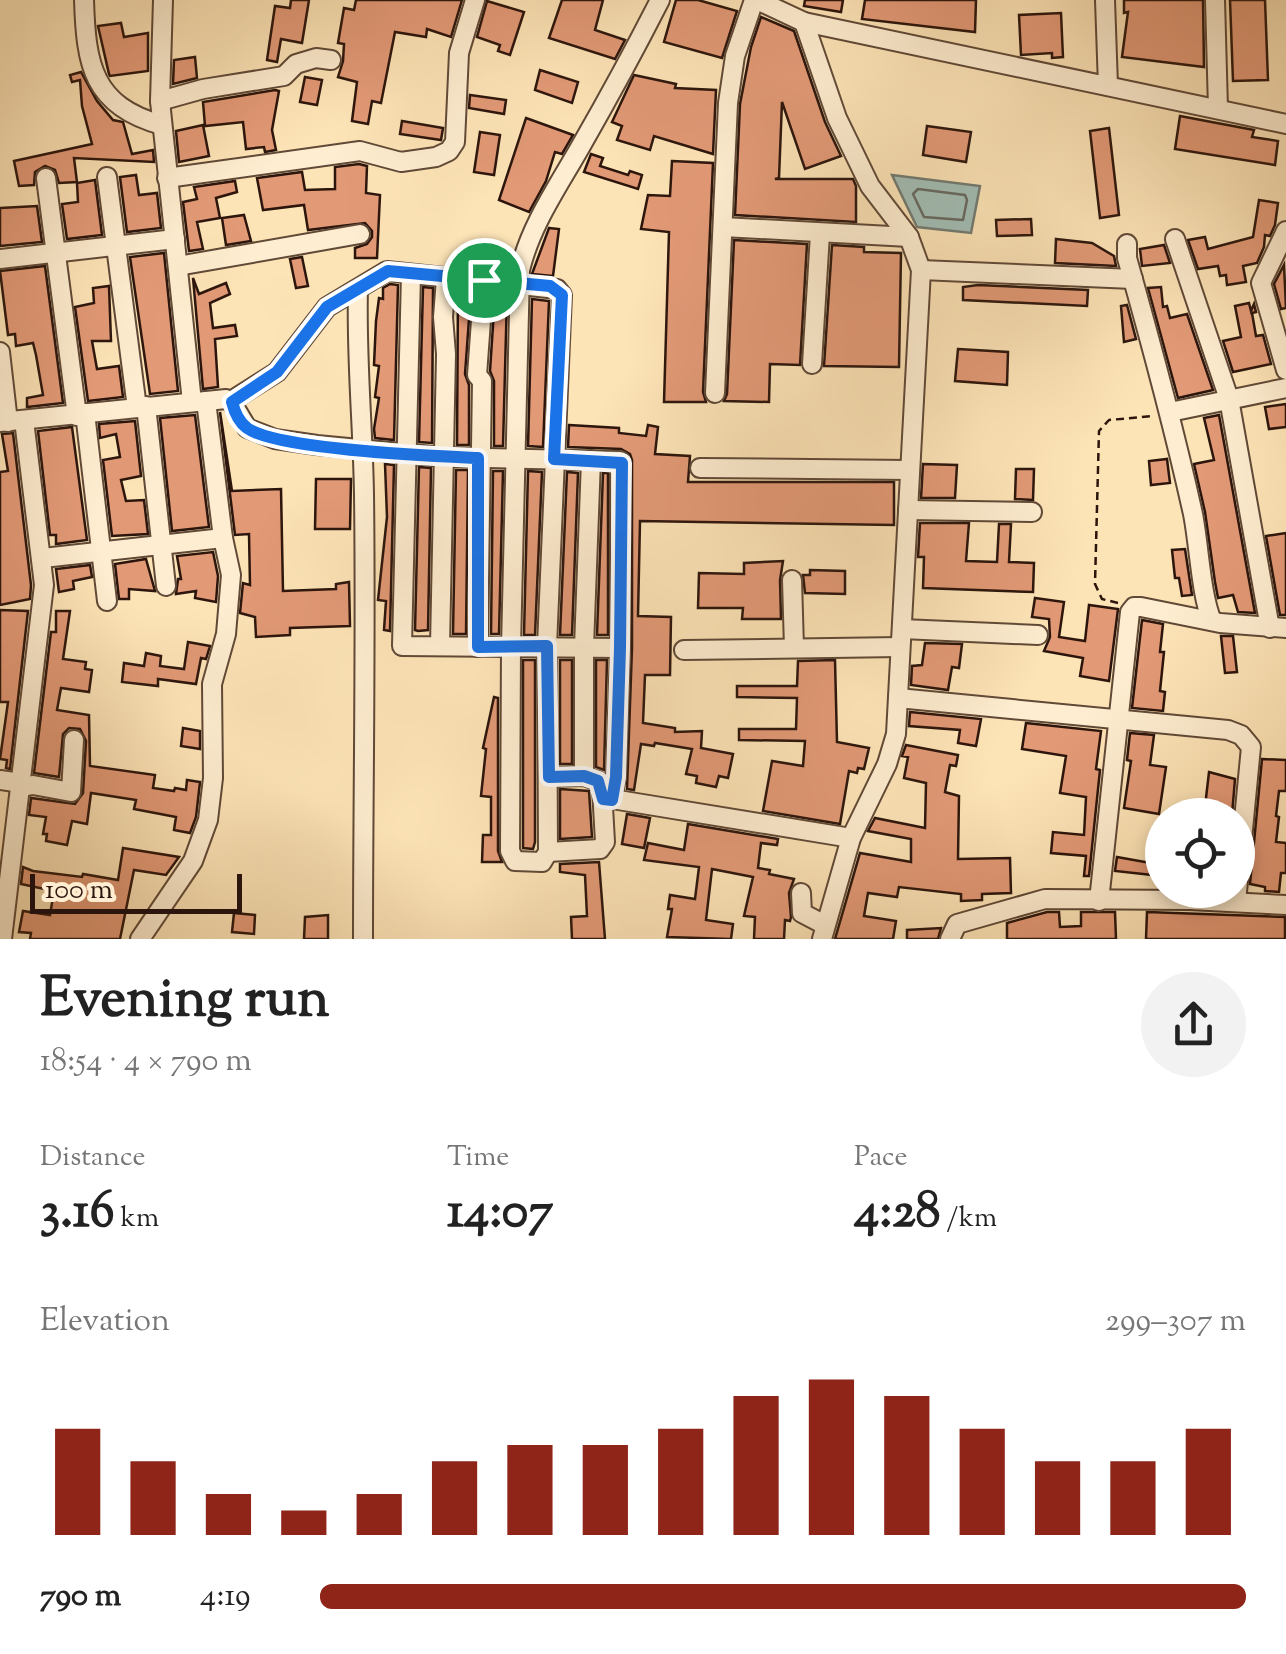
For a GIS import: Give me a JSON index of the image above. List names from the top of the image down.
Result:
{
  "scale_bar": "100 m",
  "page": {
    "scale": "100 m",
    "heading": ["Evening run", "18:54 · 4 × 790 m"],
    "stats": [
      ["Distance", "3.16 km"],
      ["Time", "14:07"],
      ["Pace", "4:28 /km"]
    ],
    "chart": ["Elevation", "299–307 m"],
    "list": [
      {
        "name": "790 m",
        "note": "4:19"
      }
    ]
  }
}
